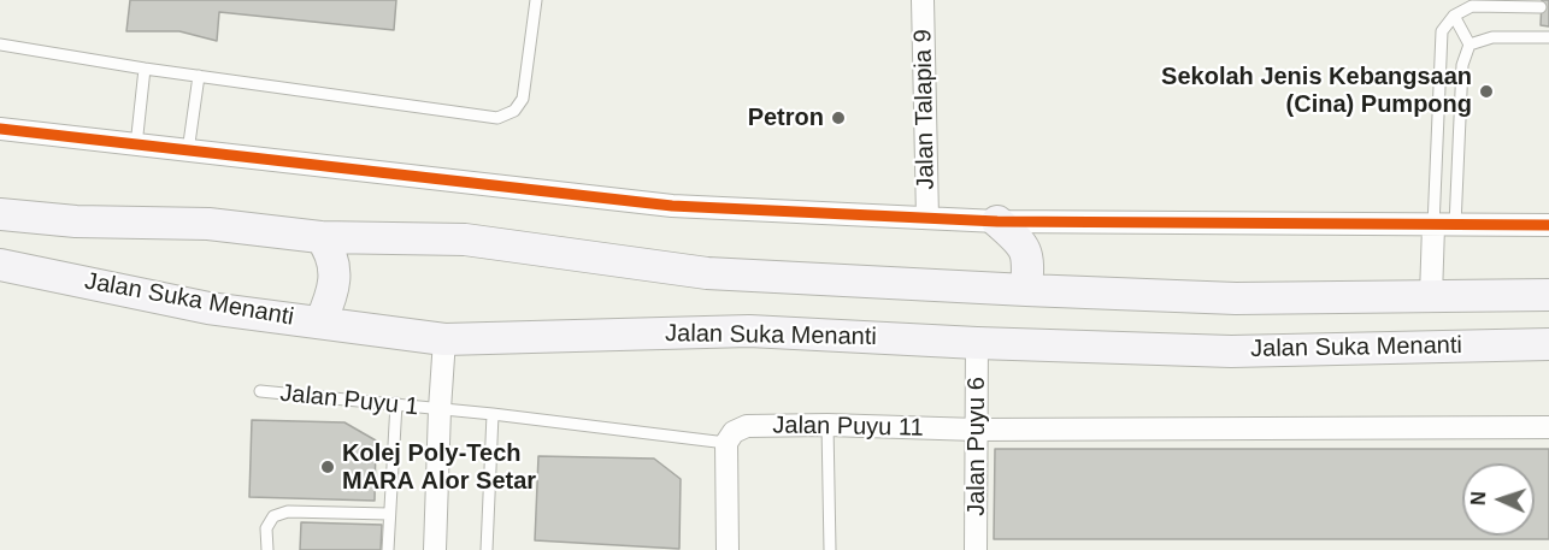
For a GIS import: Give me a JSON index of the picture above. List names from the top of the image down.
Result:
{
  "streets": {
    "main road": ["Jalan Suka Menanti"],
    "street": ["Jalan Talapia 9", "Jalan Puyu 11", "Jalan Puyu 6"],
    "lane": ["Jalan Puyu 1"]
  },
  "crossings": [
    ["Jalan Suka Menanti", "Jalan Puyu 6"],
    ["Jalan Puyu 1", "Jalan Puyu 11"],
    ["Jalan Puyu 11", "Jalan Puyu 6"]
  ],
  "places": ["Sekolah Jenis Kebangsaan (Cina) Pumpong", "Petron", "Kolej Poly-Tech MARA Alor Setar"],
  "north": "left"
}
